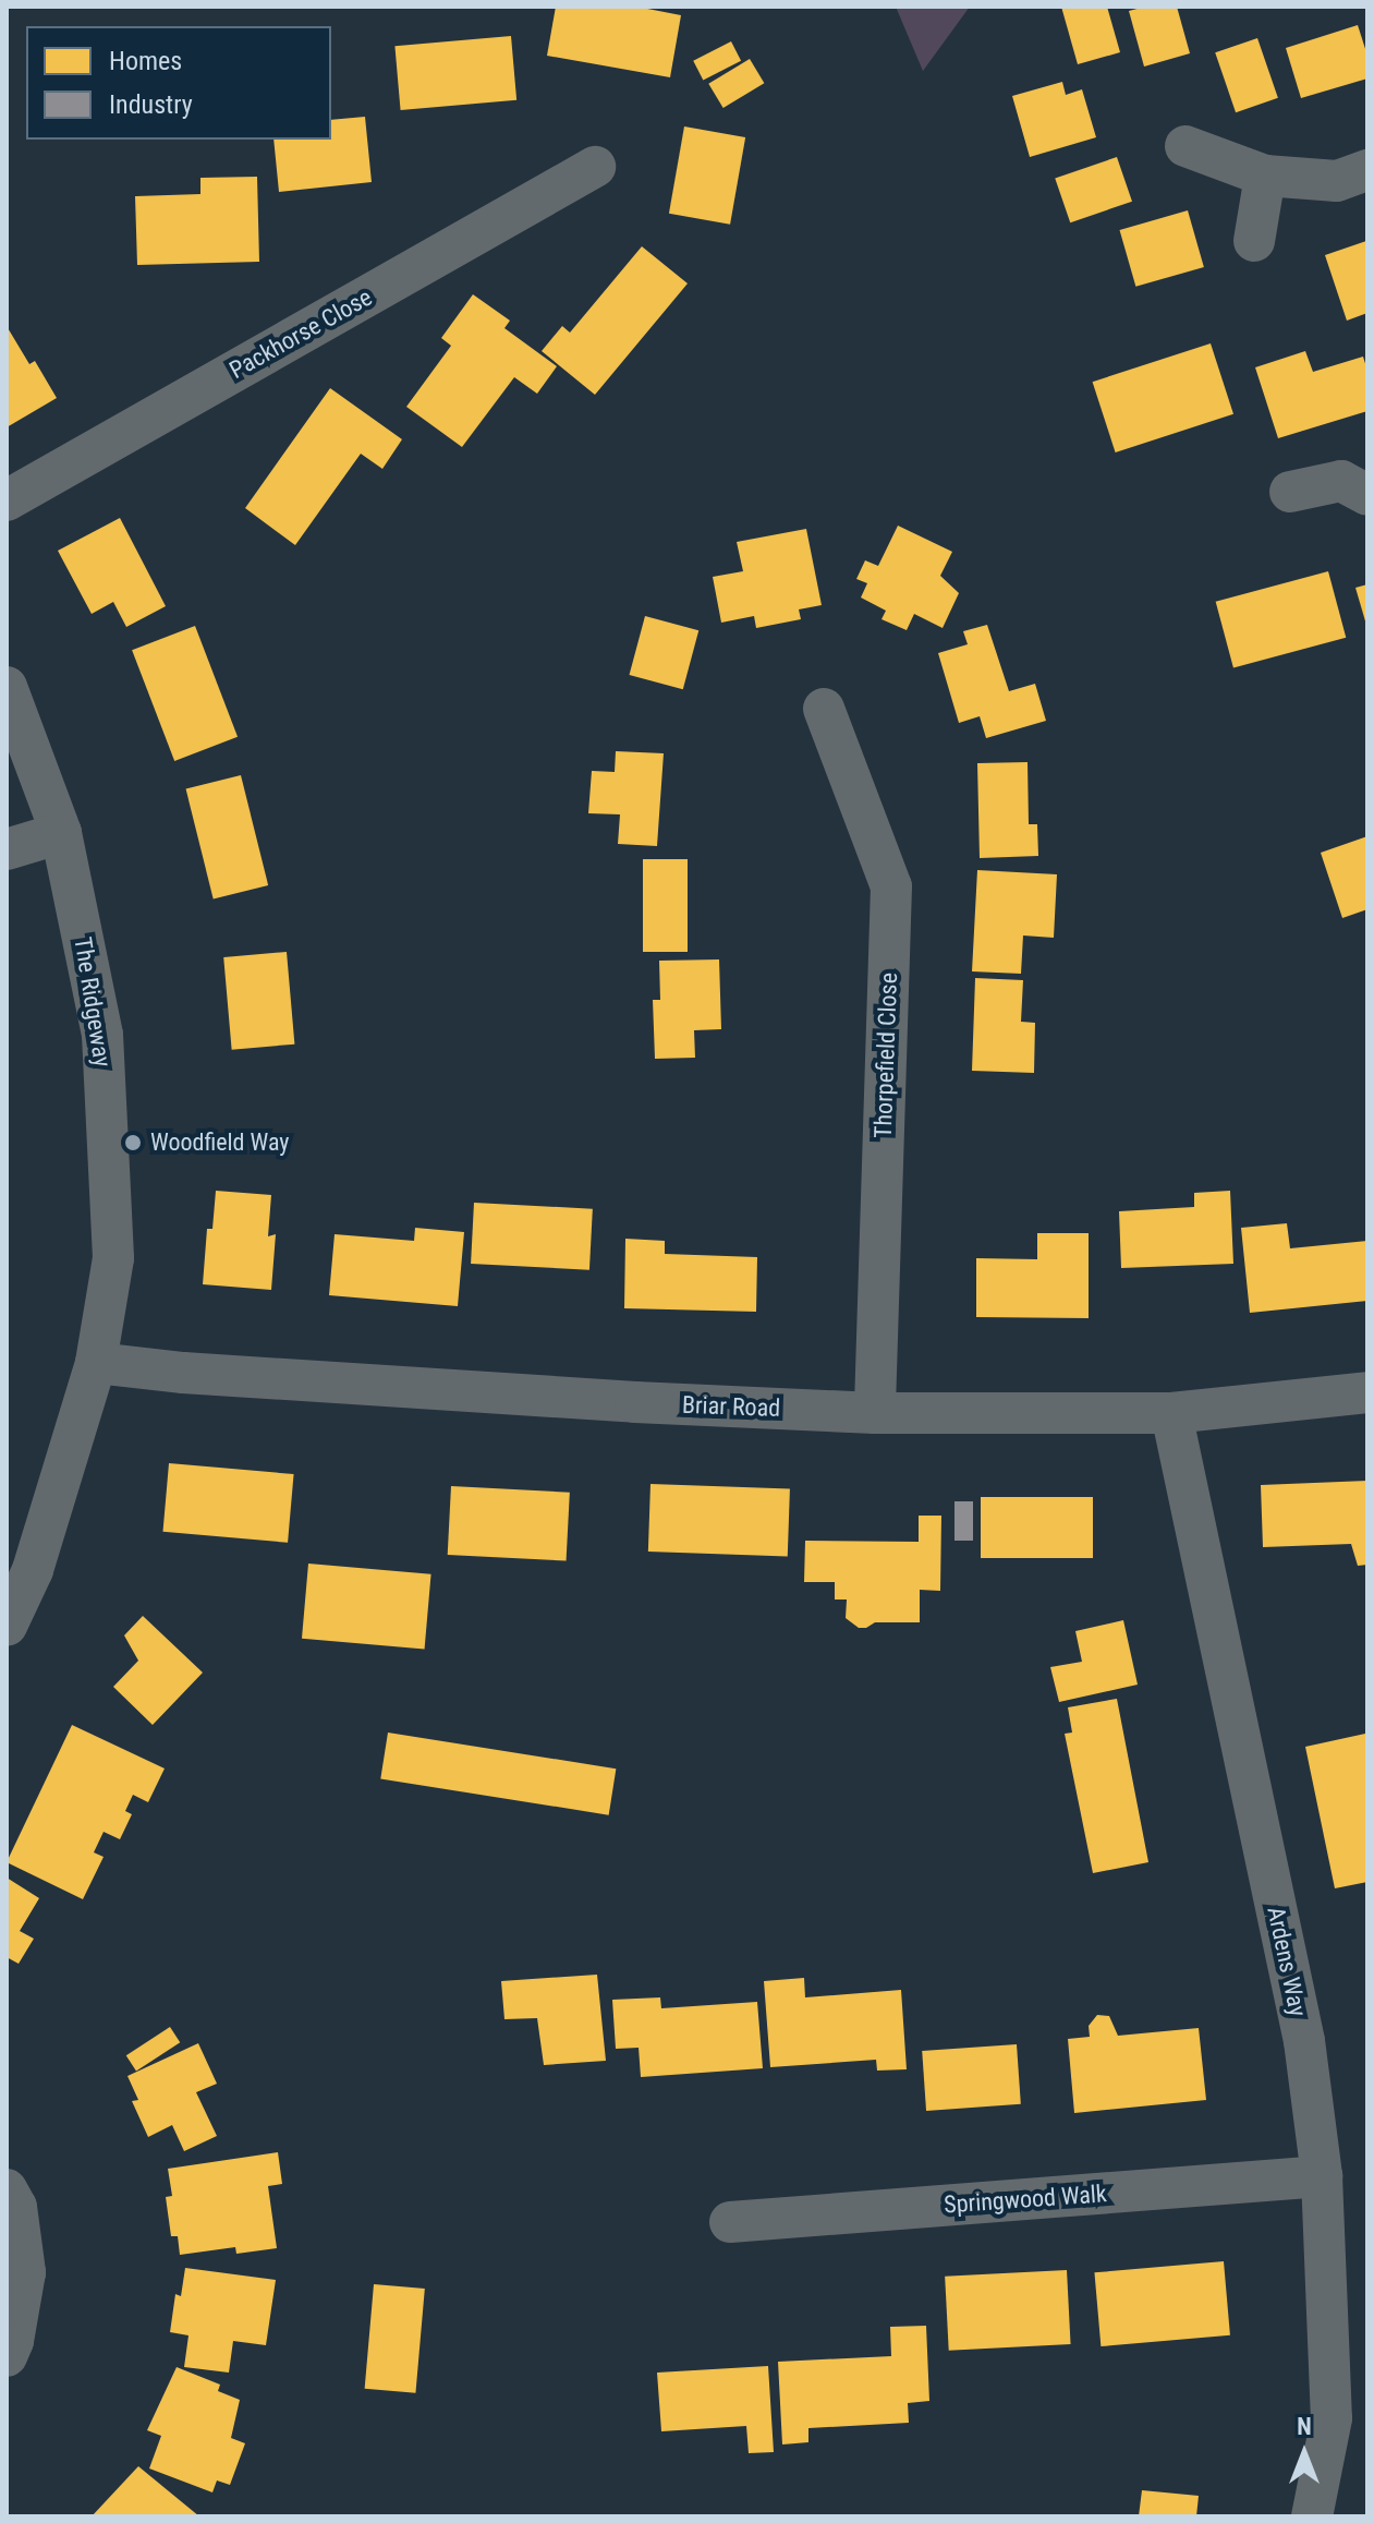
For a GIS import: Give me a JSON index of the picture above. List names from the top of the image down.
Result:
{
  "streets": {
    "street": [
      "Packhorse Close",
      "The Ridgeway",
      "Thorpefield Close",
      "Briar Road",
      "Ardens Way",
      "Springwood Walk"
    ]
  },
  "crossings": [
    ["The Ridgeway", "Briar Road"],
    ["Thorpefield Close", "Briar Road"],
    ["Briar Road", "Ardens Way"],
    ["Ardens Way", "Springwood Walk"]
  ],
  "places": ["Woodfield Way"],
  "legend": ["Homes", "Industry"],
  "north": "top"
}
